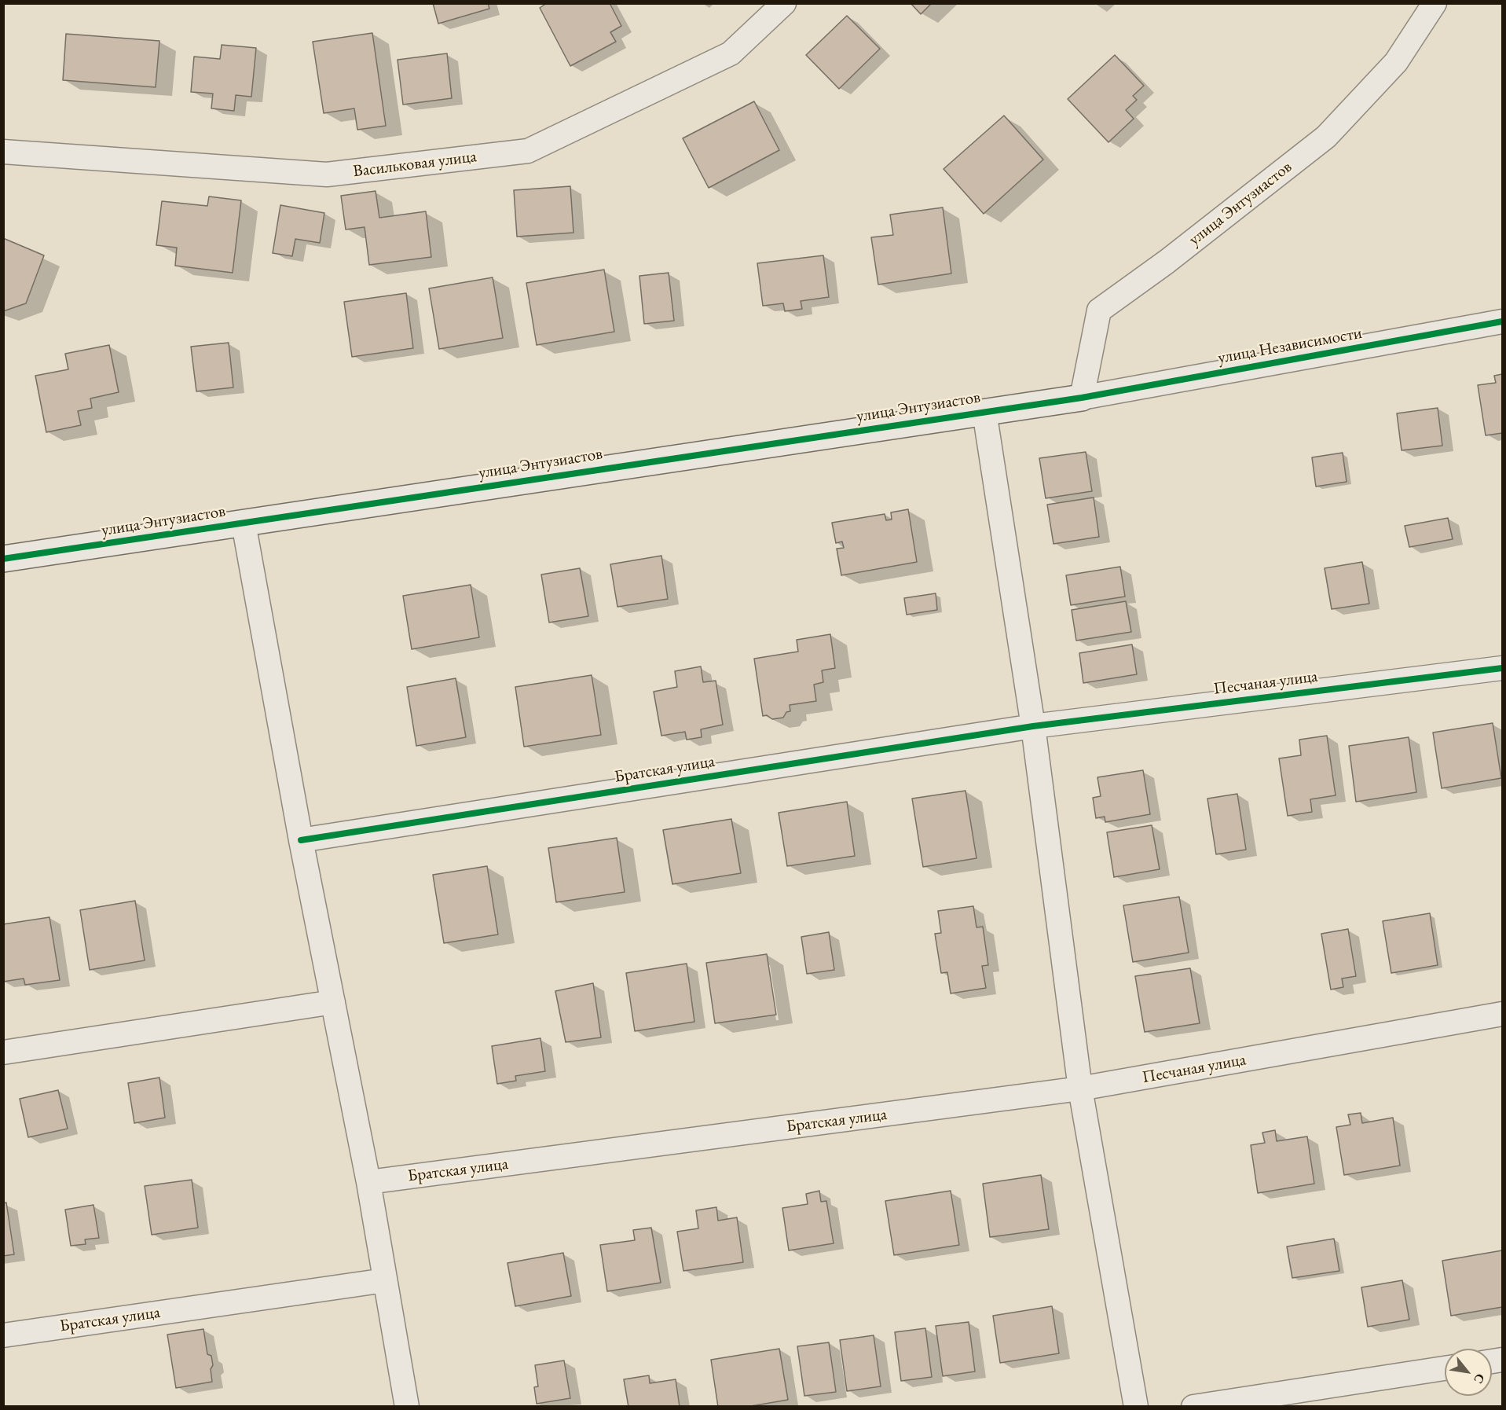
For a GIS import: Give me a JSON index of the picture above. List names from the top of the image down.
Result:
{
  "streets": {
    "street": [
      "Васильковая улица",
      "улица Энтузиастов",
      "улица Независимости",
      "Песчаная улица",
      "Братская улица"
    ]
  },
  "crossings": [
    ["улица Энтузиастов", "улица Независимости"],
    ["Песчаная улица", "Братская улица"]
  ],
  "north": "bottom right"
}
